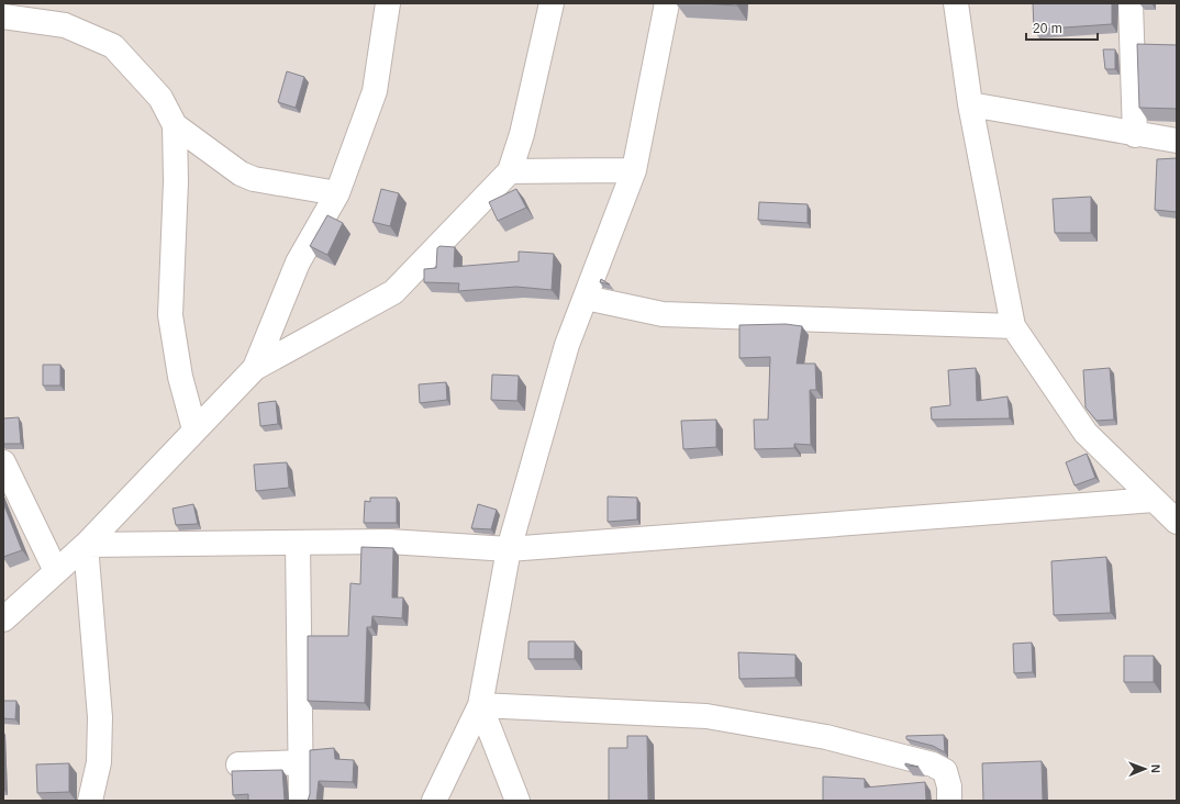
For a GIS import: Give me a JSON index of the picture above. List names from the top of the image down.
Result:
{
  "scale_bar": "20 m",
  "north": "right"
}
